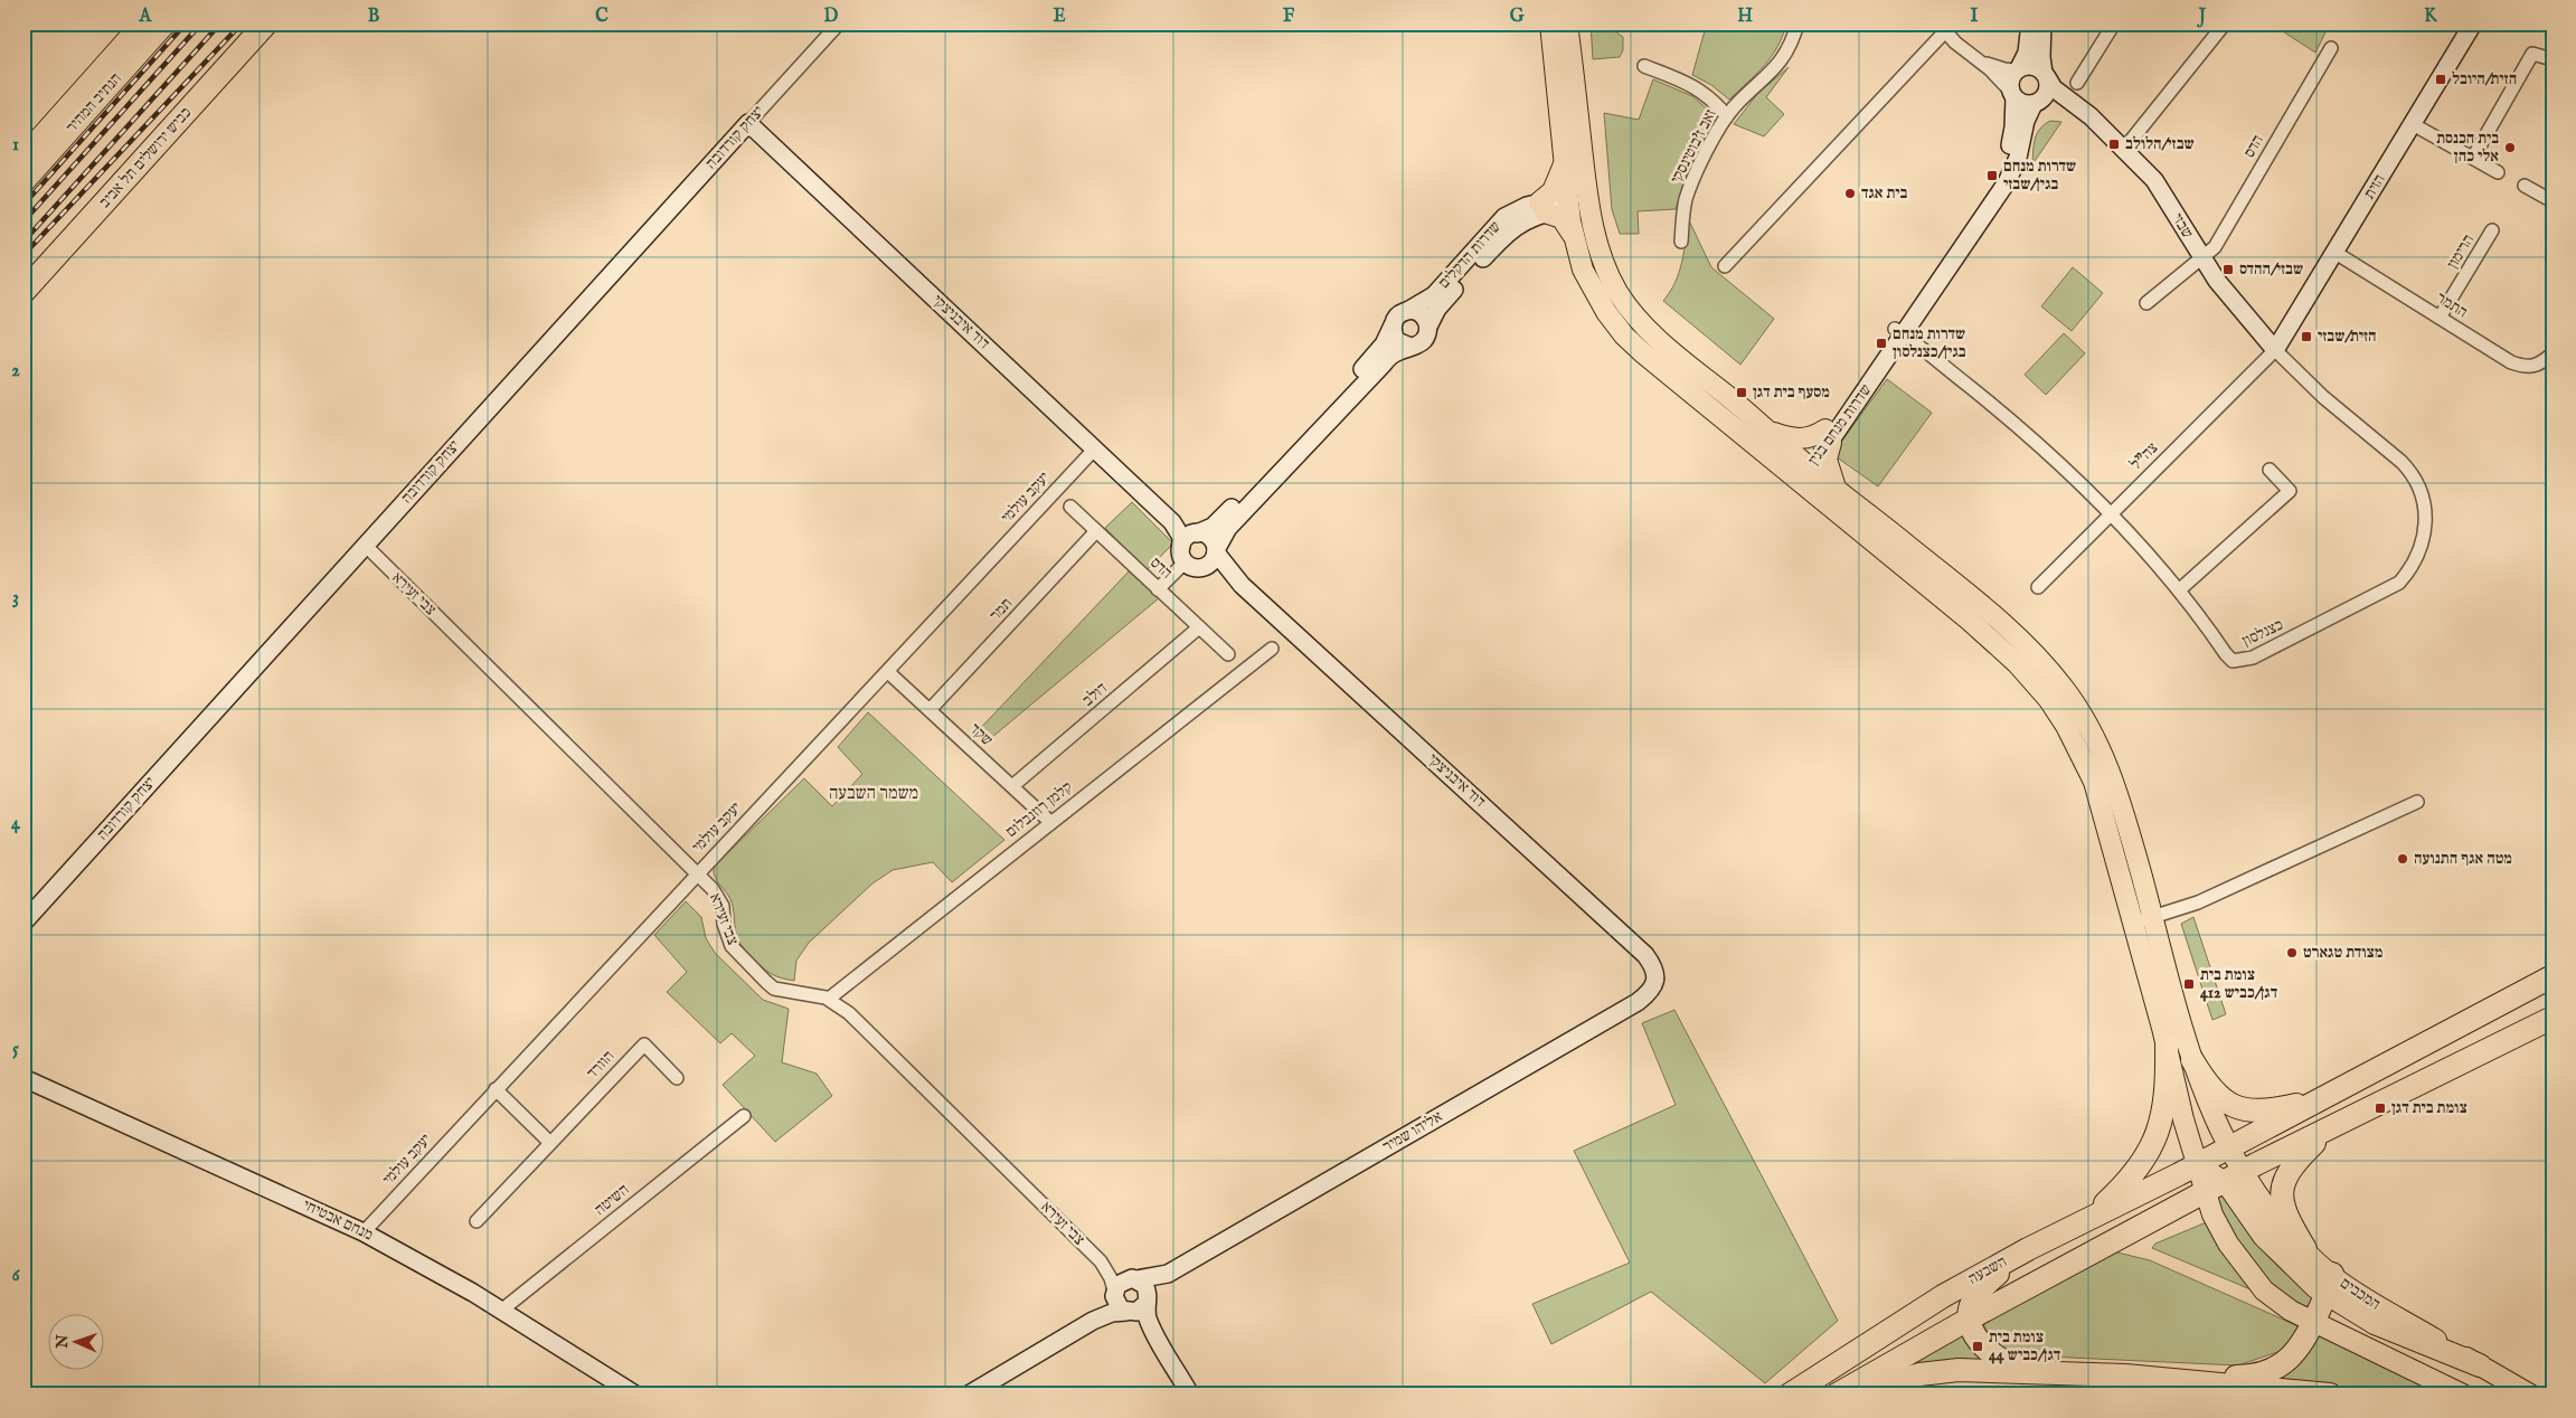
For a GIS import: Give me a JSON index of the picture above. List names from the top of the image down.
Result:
{
  "streets": {
    "highway": ["הנתיב המהיר", "כביש ירושלים תל אביב", "השבעה"],
    "main road": ["המכבים"],
    "street": [
      "יצחק קורדובה",
      "זאב ז'בוטינסקי",
      "הדס",
      "הזית",
      "שבזי",
      "הרימון",
      "שדרות הדקלים",
      "התמר",
      "דוד איבניצקי",
      "שדרות מנחם בגין",
      "צה\"ל",
      "יעקב עולמי",
      "צבי זעירא",
      "תמר",
      "כצנלסון",
      "דולב",
      "שקד",
      "קלמן רוזנבלום",
      "הוורד",
      "אליהו שמיר",
      "השיטה",
      "מנחם אבטיחי"
    ]
  },
  "crossings": [
    ["יצחק קורדובה", "דוד איבניצקי"],
    ["יצחק קורדובה", "צבי זעירא"],
    ["הדס", "שבזי"],
    ["הדס", "תמר"],
    ["הדס", "דולב"],
    ["הזית", "שבזי"],
    ["הזית", "התמר"],
    ["הזית", "צה\"ל"],
    ["הזית", "כצנלסון"],
    ["שבזי", "שדרות מנחם בגין"],
    ["שבזי", "צה\"ל"],
    ["שבזי", "כצנלסון"],
    ["הרימון", "התמר"],
    ["דוד איבניצקי", "יעקב עולמי"],
    ["דוד איבניצקי", "אליהו שמיר"],
    ["שדרות מנחם בגין", "כצנלסון"],
    ["צה\"ל", "כצנלסון"],
    ["יעקב עולמי", "צבי זעירא"],
    ["יעקב עולמי", "שקד"],
    ["יעקב עולמי", "מנחם אבטיחי"],
    ["צבי זעירא", "קלמן רוזנבלום"],
    ["צבי זעירא", "אליהו שמיר"],
    ["תמר", "שקד"],
    ["דולב", "שקד"],
    ["שקד", "קלמן רוזנבלום"],
    ["השיטה", "מנחם אבטיחי"],
    ["השבעה", "המכבים"]
  ],
  "districts": ["משמר השבעה"],
  "places": {
    "transit": [
      "הזית/היובל",
      "שבזי/הלולב",
      "שדרות מנחם בגין/שבזי",
      "שבזי/ההדס",
      "הזית/שבזי",
      "שדרות מנחם בגין/כצנלסון",
      "מסעף בית דגן",
      "צומת בית דגן/כביש 412",
      "צומת בית דגן",
      "צומת בית דגן/כביש 44"
    ],
    "other": [
      "בית הכנסת אלי כהן",
      "בית אגד",
      "מטה אגף התנועה",
      "מצודת טגארט"
    ]
  },
  "north": "left",
  "grid": {
    "columns": [
      "A",
      "B",
      "C",
      "D",
      "E",
      "F",
      "G",
      "H",
      "I",
      "J",
      "K"
    ],
    "rows": [
      "1",
      "2",
      "3",
      "4",
      "5",
      "6"
    ]
  }
}
